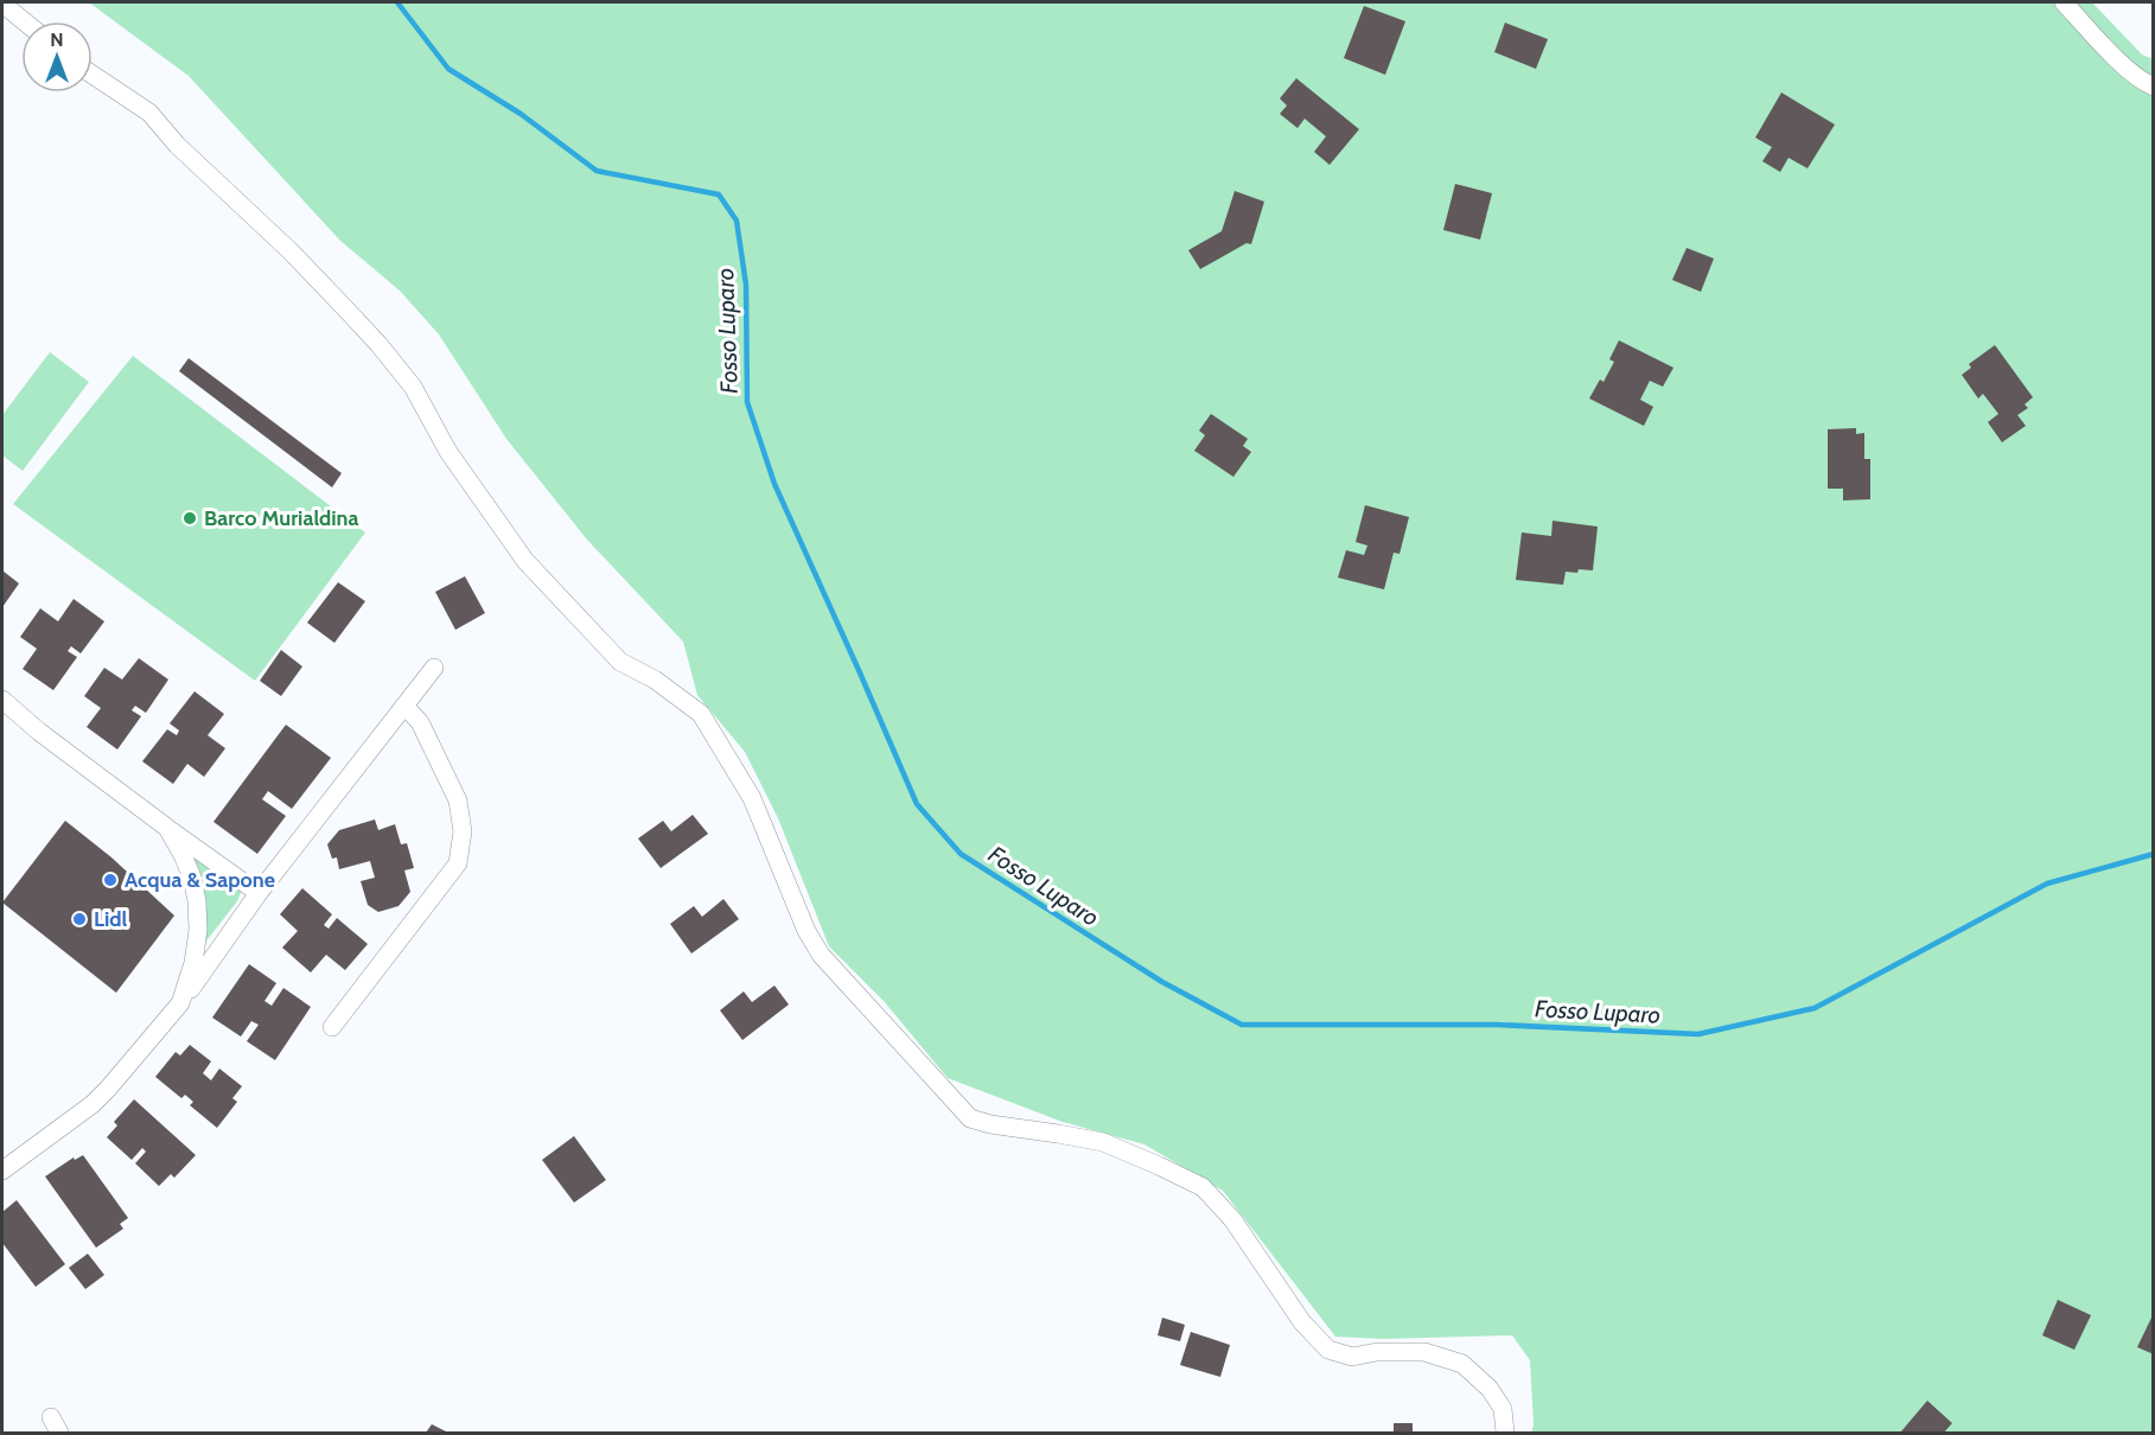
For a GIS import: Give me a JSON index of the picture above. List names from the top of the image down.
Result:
{
  "water": ["Fosso Luparo"],
  "places": ["Barco Murialdina", "Acqua & Sapone", "Lidl"],
  "north": "top"
}
